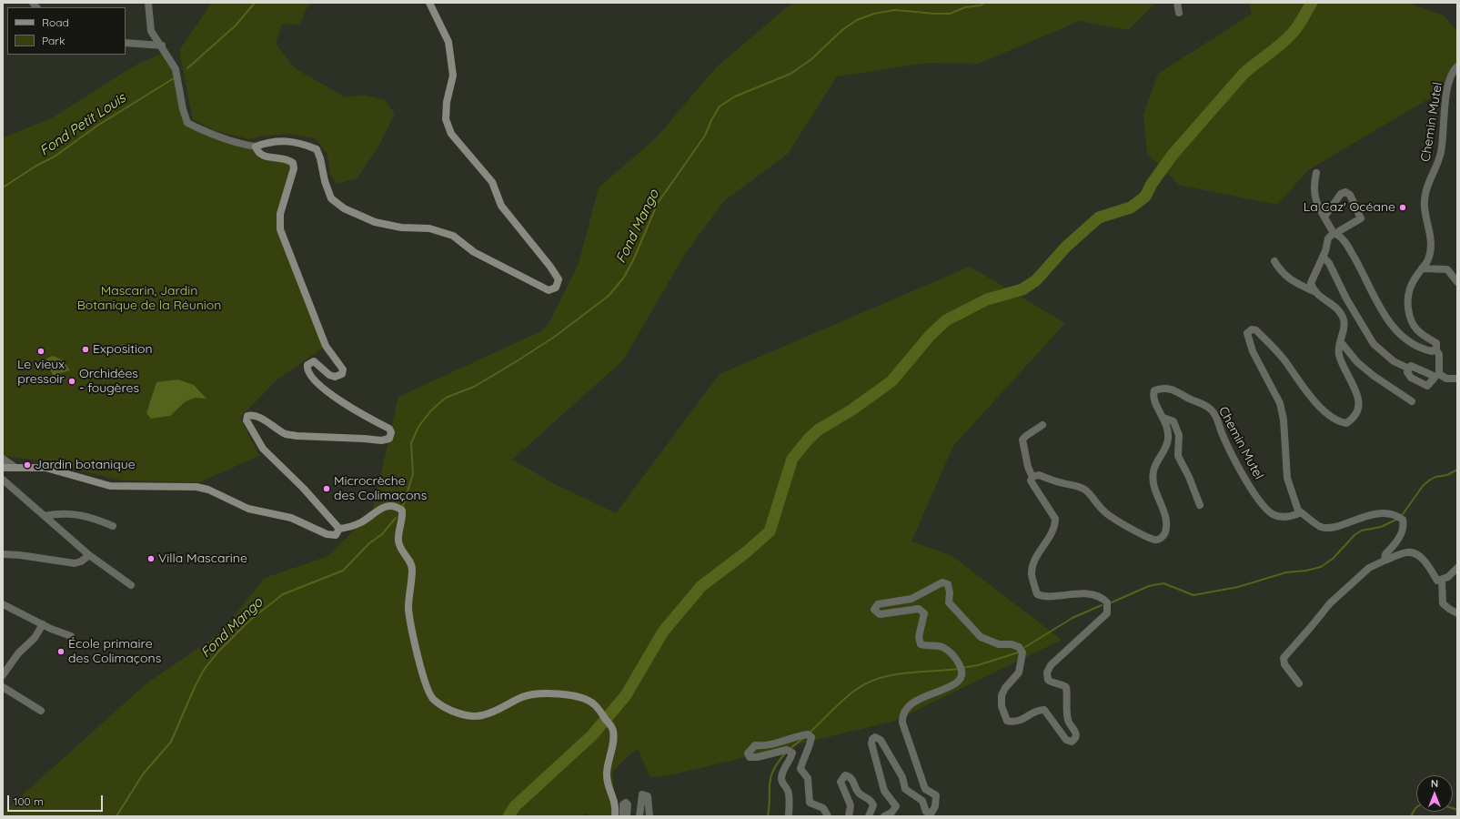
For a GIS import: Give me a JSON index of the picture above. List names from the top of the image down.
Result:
{
  "streets": {
    "street": ["Chemin Mutel"]
  },
  "water": ["Fond Petit Louis", "Fond Mango"],
  "parks": ["Mascarin, Jardin Botanique de la Réunion"],
  "places": [
    "La Caz' Océane",
    "Exposition",
    "Le vieux pressoir",
    "Orchidées - fougères",
    "Jardin botanique",
    "Microcrèche des Colimaçons",
    "Villa Mascarine",
    "École primaire des Colimaçons"
  ],
  "legend": ["Road", "Park"],
  "scale_bar": "100 m",
  "north": "top"
}
